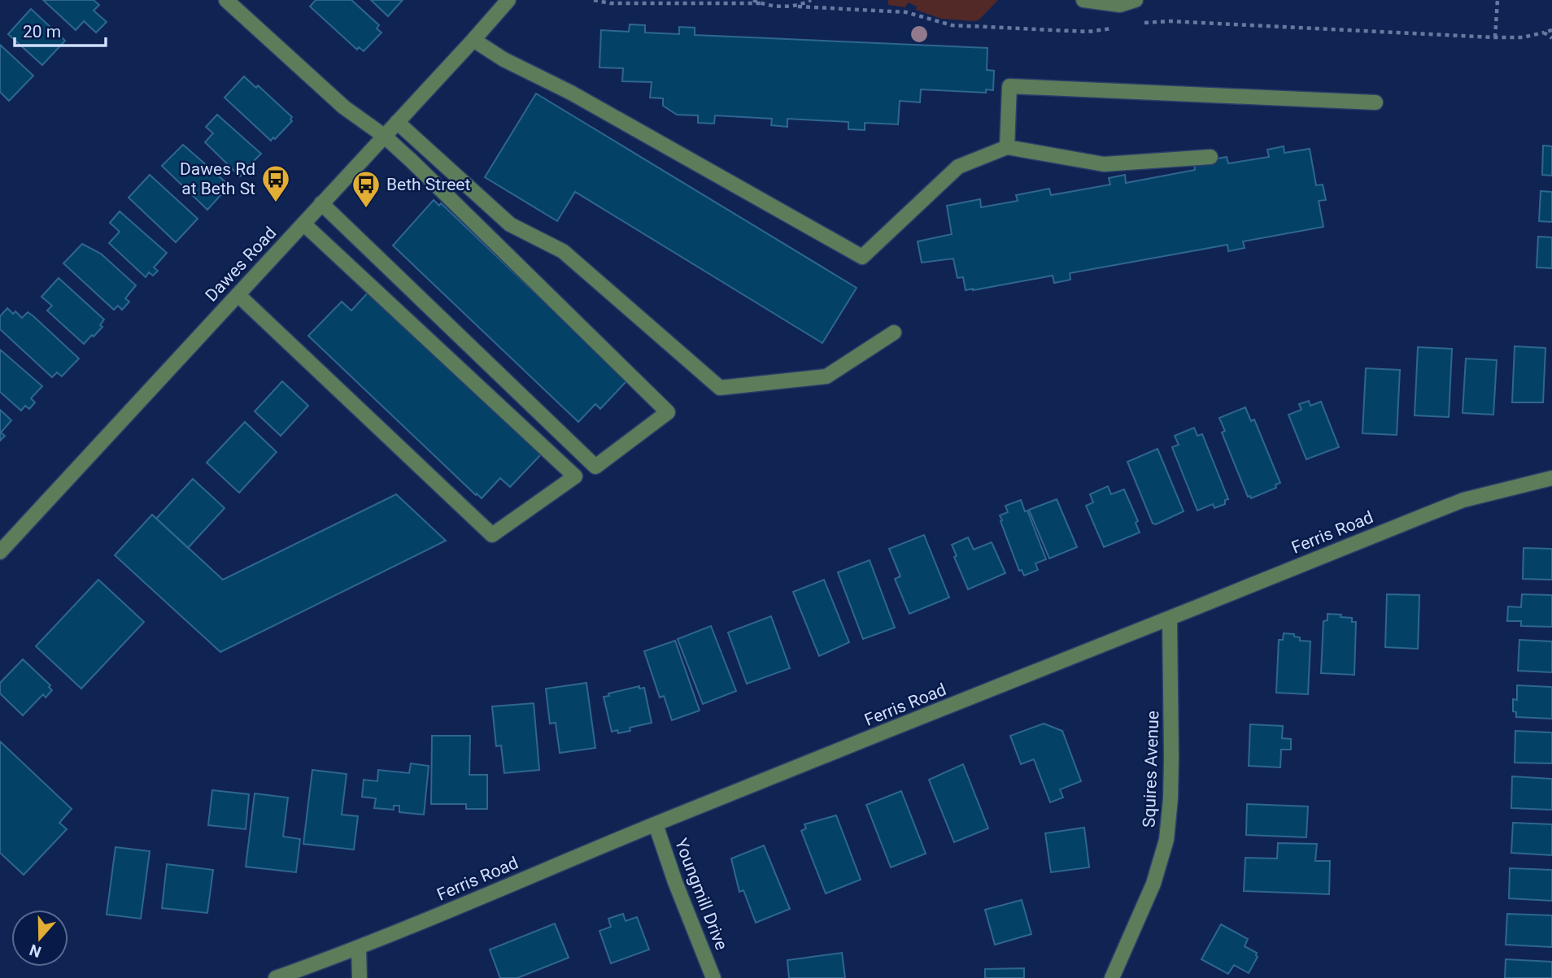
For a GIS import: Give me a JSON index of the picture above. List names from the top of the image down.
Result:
{
  "streets": {
    "street": [
      "Dawes Road",
      "Ferris Road",
      "Squires Avenue",
      "Youngmill Drive"
    ]
  },
  "crossings": [
    ["Ferris Road", "Squires Avenue"],
    ["Ferris Road", "Youngmill Drive"]
  ],
  "places": {
    "bus stop": ["Dawes Rd at Beth St", "Beth Street"]
  },
  "scale_bar": "20 m",
  "north": "bottom"
}
